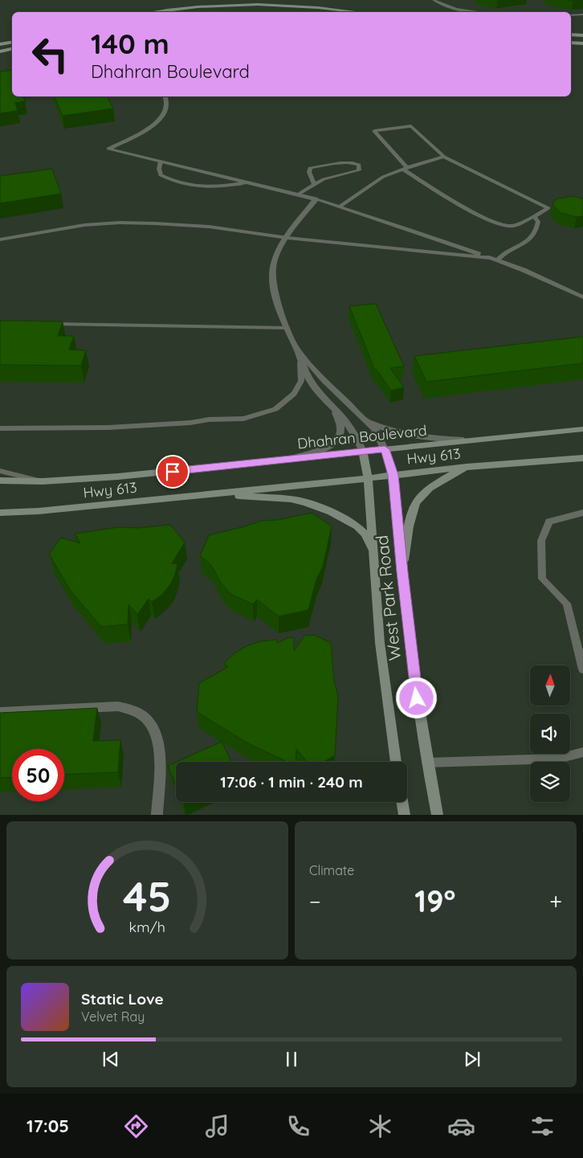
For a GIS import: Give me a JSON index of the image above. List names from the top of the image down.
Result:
{
  "streets": {
    "main road": ["Dhahran Boulevard", "Hwy 613", "West Park Road"]
  },
  "crossings": [
    ["Dhahran Boulevard", "West Park Road"],
    ["Hwy 613", "West Park Road"]
  ],
  "north": "top",
  "page": {
    "turn": ["140 m", "Dhahran Boulevard"],
    "limit": "50",
    "trip": "17:06 · 1 min · 240 m",
    "tile": "Climate",
    "heat": ["−", "19°", "+"],
    "song": ["Static Love", "Velvet Ray"],
    "tabs": "17:05",
    "gauge": ["45", "km/h"]
  }
}
